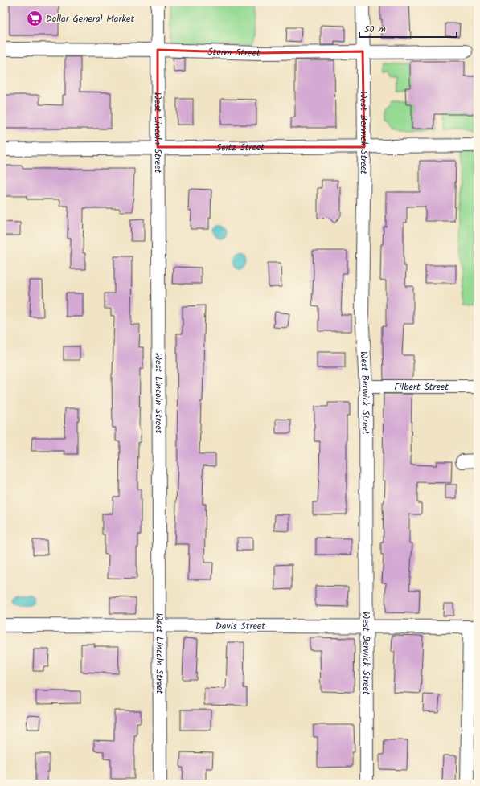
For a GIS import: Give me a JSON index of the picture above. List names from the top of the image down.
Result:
{
  "streets": {
    "street": [
      "Storm Street",
      "West Lincoln Street",
      "West Berwick Street",
      "Seitz Street",
      "Filbert Street",
      "Davis Street"
    ]
  },
  "crossings": [
    ["Storm Street", "West Lincoln Street"],
    ["Storm Street", "West Berwick Street"],
    ["West Lincoln Street", "Seitz Street"],
    ["West Lincoln Street", "Davis Street"],
    ["West Berwick Street", "Seitz Street"],
    ["West Berwick Street", "Filbert Street"],
    ["West Berwick Street", "Davis Street"]
  ],
  "places": {
    "supermarket": ["Dollar General Market"]
  },
  "scale_bar": "50 m"
}
